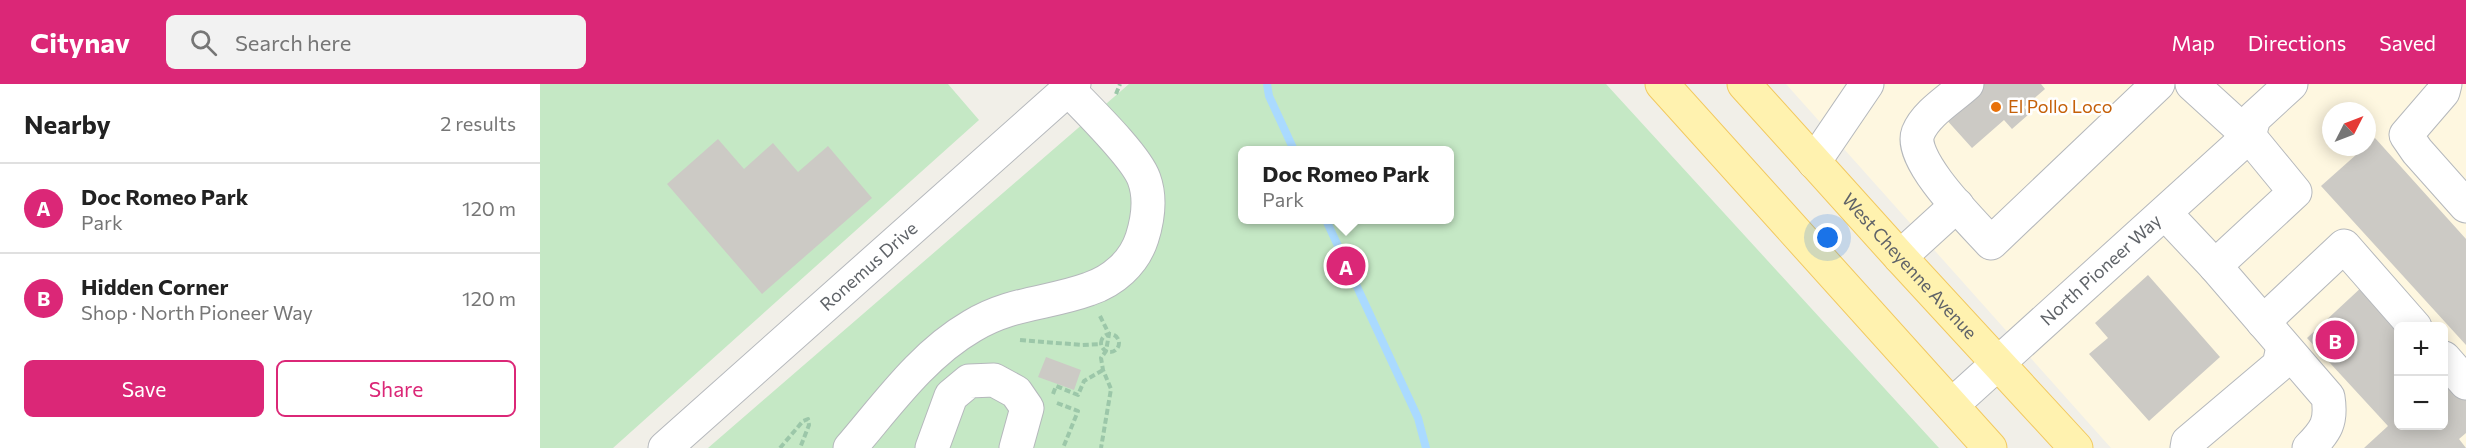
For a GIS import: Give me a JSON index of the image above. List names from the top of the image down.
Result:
{
  "streets": {
    "main road": ["West Cheyenne Avenue"],
    "street": ["Ronemus Drive", "North Pioneer Way"]
  },
  "crossings": [
    ["West Cheyenne Avenue", "North Pioneer Way"]
  ],
  "places": ["El Pollo Loco"],
  "north": "top right",
  "page": {
    "header": "Citynav",
    "search": "Search here",
    "nav": ["Map", "Directions", "Saved"],
    "heading": ["Nearby", "2 results"],
    "popup": ["Doc Romeo Park", "Park"],
    "list": [
      {
        "mark": "A",
        "name": "Doc Romeo Park",
        "note": "Park",
        "value": "120 m"
      },
      {
        "mark": "B",
        "name": "Hidden Corner",
        "note": "Shop · North Pioneer Way",
        "value": "120 m"
      }
    ],
    "pins": ["A", "B"],
    "map_buttons": ["+", "−"],
    "buttons": ["Save", "Share"]
  }
}
